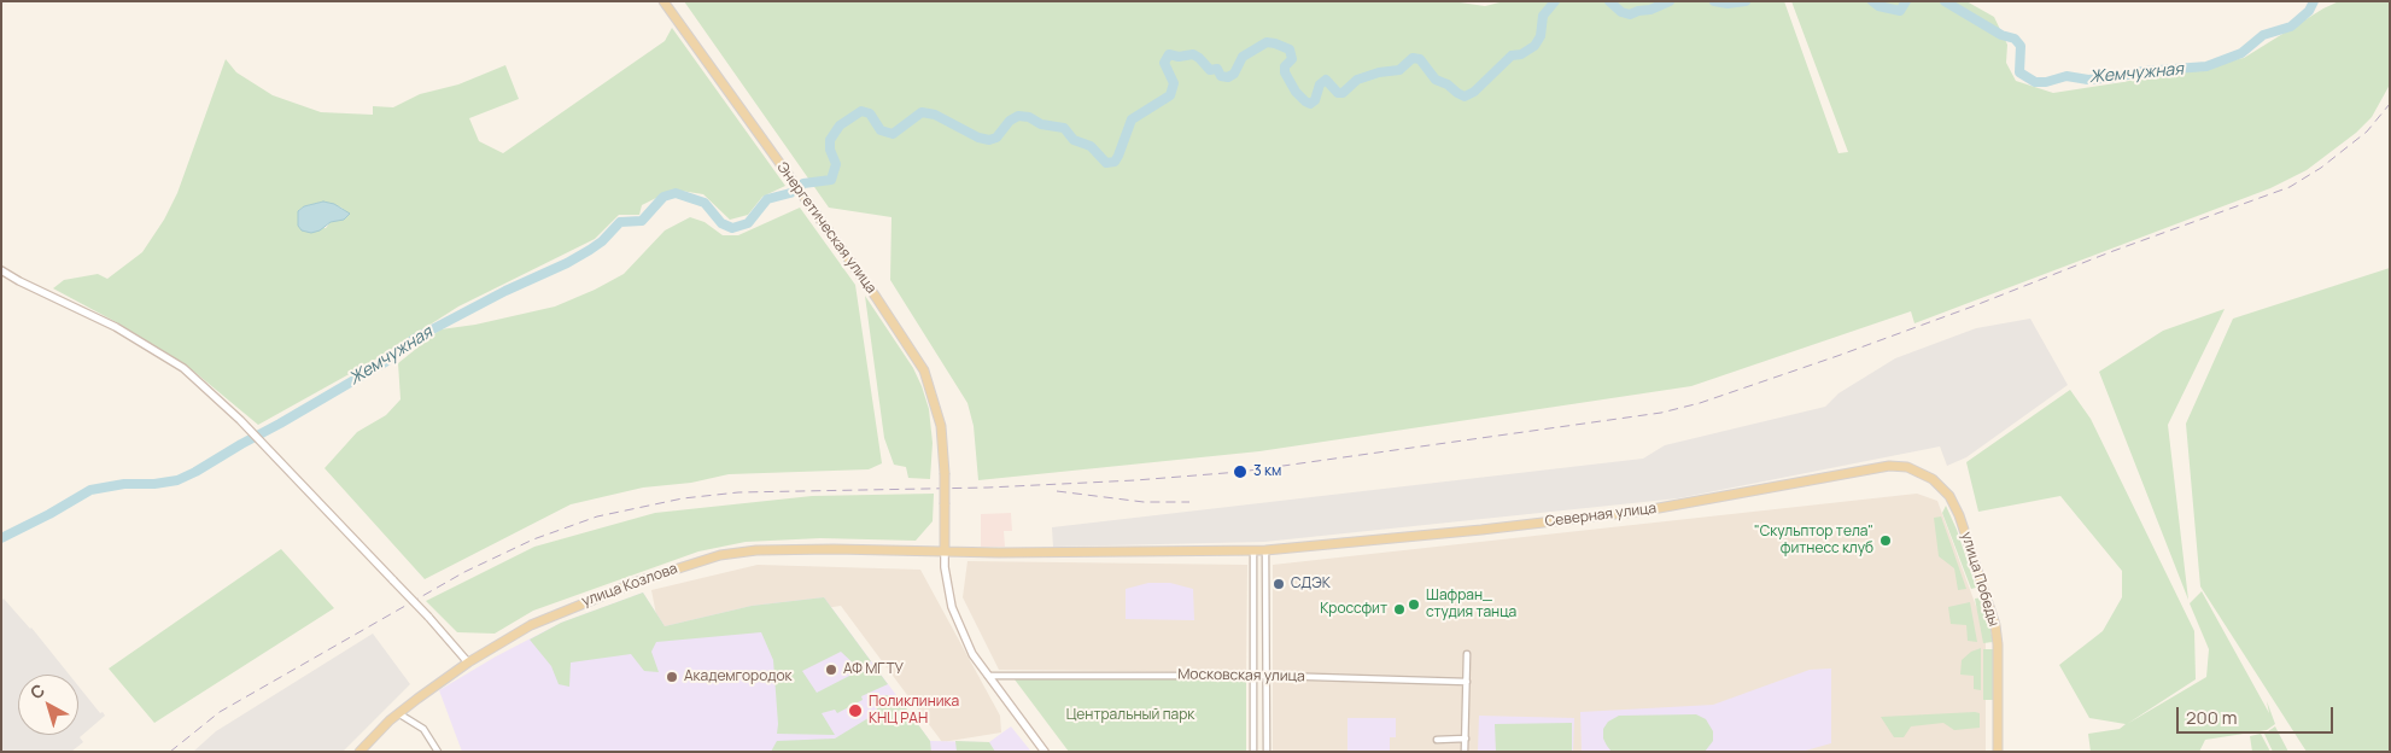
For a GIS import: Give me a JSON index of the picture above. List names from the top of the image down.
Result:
{
  "streets": {
    "main road": [
      "Энергетическая улица",
      "Северная улица",
      "улица Победы",
      "улица Козлова"
    ],
    "street": ["Московская улица"]
  },
  "crossings": [
    ["Энергетическая улица", "улица Козлова"],
    ["Северная улица", "улица Победы"]
  ],
  "water": ["Жемчужная"],
  "parks": ["Центральный парк"],
  "places": [
    "3 км",
    "\"Скульптор тела\" фитнесс клуб",
    "СДЭК",
    "Шафран_ студия танца",
    "Кроссфит",
    "АФ МГТУ",
    "Академгородок",
    "Поликлиника КНЦ РАН"
  ],
  "scale_bar": "200 m",
  "north": "top left"
}
